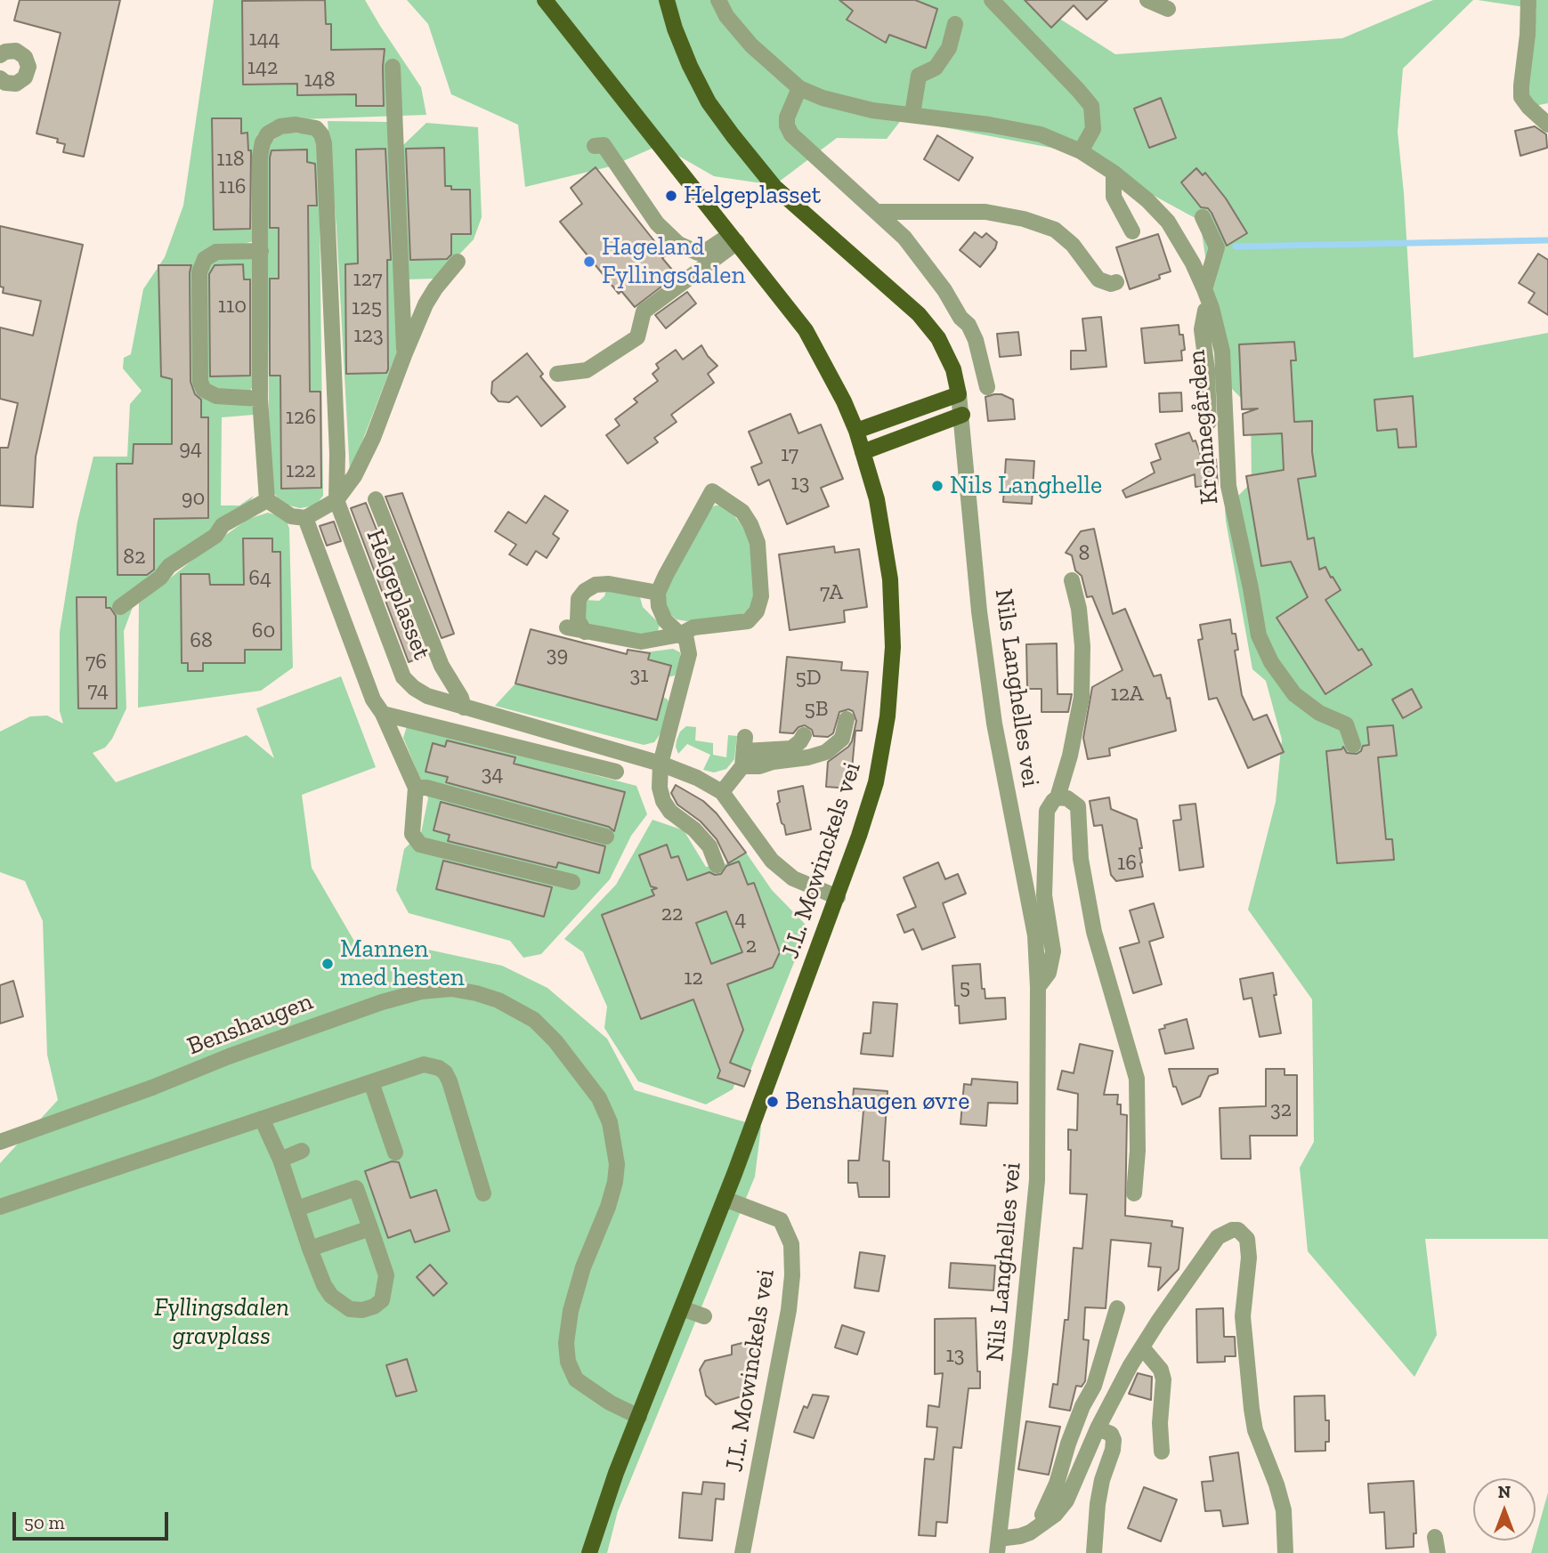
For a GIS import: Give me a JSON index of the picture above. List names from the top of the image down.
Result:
{
  "streets": {
    "main road": ["J.L. Mowinckels vei"],
    "street": [
      "Krohnegården",
      "Helgeplasset",
      "Nils Langhelles vei",
      "Benshaugen"
    ]
  },
  "crossings": [
    ["Helgeplasset", "J.L. Mowinckels vei"],
    ["J.L. Mowinckels vei", "Benshaugen"]
  ],
  "parks": ["Fyllingsdalen gravplass"],
  "places": [
    "Helgeplasset",
    "Hageland Fyllingsdalen",
    "Nils Langhelle",
    "Mannen med hesten",
    "Benshaugen øvre"
  ],
  "house_numbers": [
    "144",
    "142",
    "148",
    "118",
    "116",
    "127",
    "110",
    "125",
    "123",
    "126",
    "94",
    "17",
    "122",
    "13",
    "90",
    "8",
    "82",
    "64",
    "7A",
    "60",
    "68",
    "39",
    "76",
    "31",
    "5D",
    "74",
    "12A",
    "5B",
    "34",
    "16",
    "22",
    "4",
    "2",
    "12",
    "5",
    "32",
    "13"
  ],
  "scale_bar": "50 m",
  "north": "top"
}
